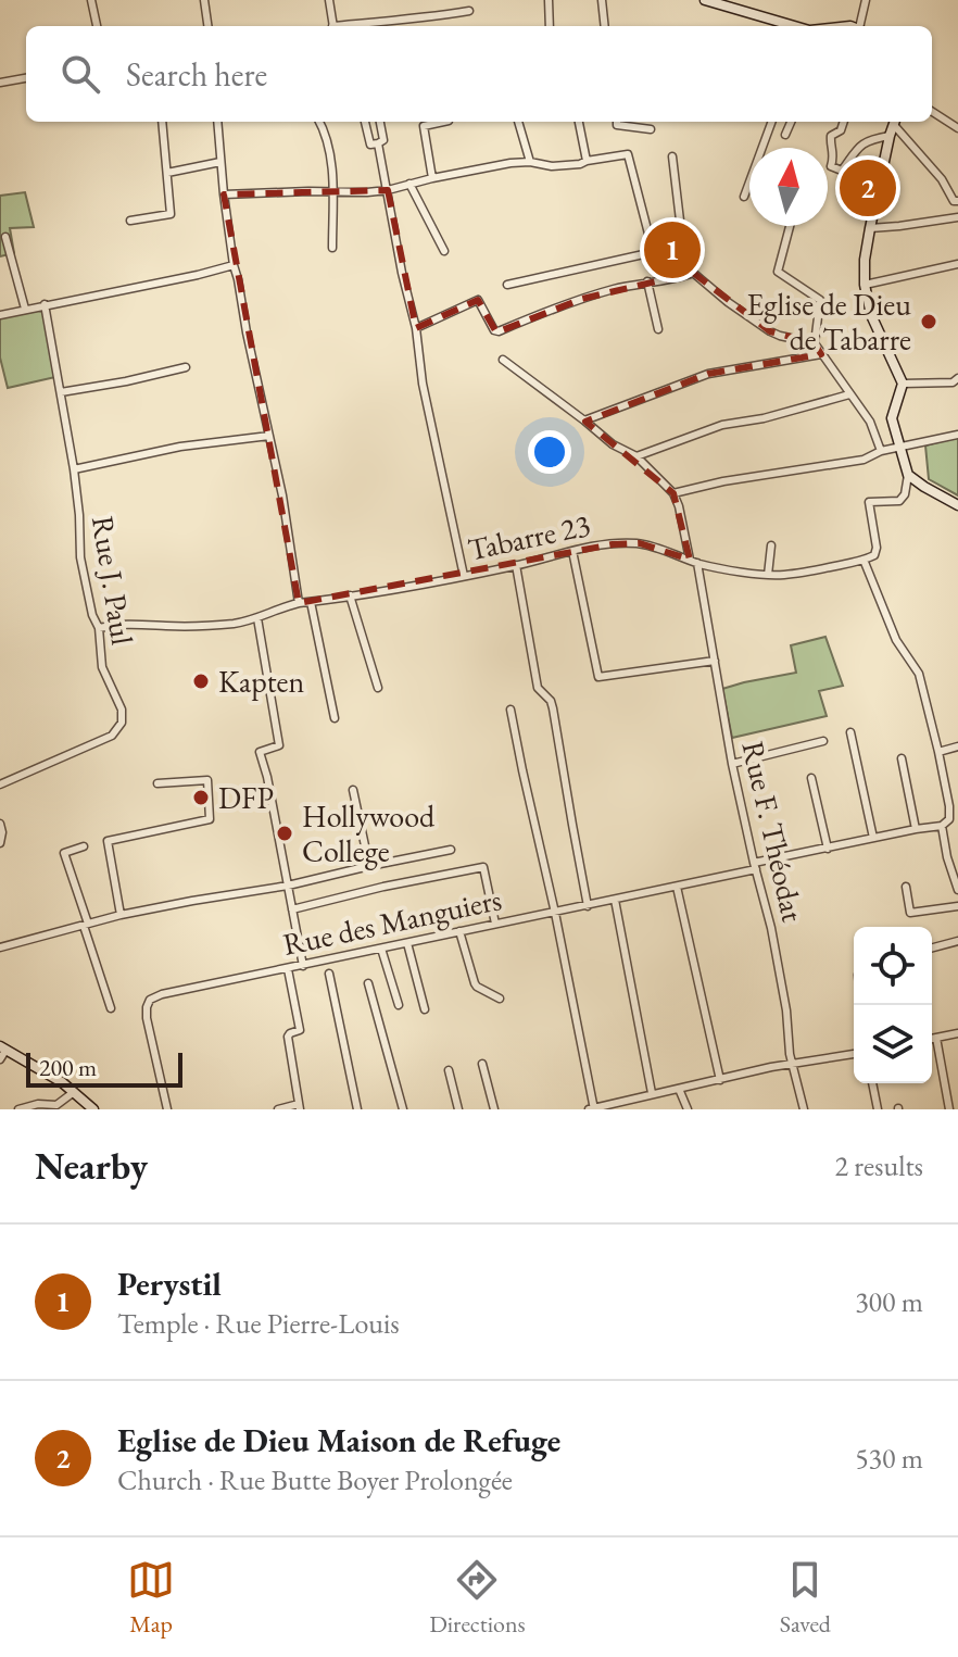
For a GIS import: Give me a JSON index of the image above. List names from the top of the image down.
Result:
{
  "streets": {
    "street": [
      "Tabarre 23",
      "Rue J. Paul",
      "Rue F. Théodat",
      "Rue des Manguiers"
    ]
  },
  "crossings": [
    ["Tabarre 23", "Rue J. Paul"],
    ["Tabarre 23", "Rue F. Théodat"],
    ["Rue F. Théodat", "Rue des Manguiers"]
  ],
  "places": [
    "Eglise de Dieu de Tabarre",
    "Kapten",
    "DFP",
    "Hollywood College"
  ],
  "scale_bar": "200 m",
  "north": "top",
  "page": {
    "search": "Search here",
    "pins": ["2", "1"],
    "scale": "200 m",
    "heading": ["Nearby", "2 results"],
    "list": [
      {
        "mark": "1",
        "name": "Perystil",
        "note": "Temple · Rue Pierre-Louis",
        "value": "300 m"
      },
      {
        "mark": "2",
        "name": "Eglise de Dieu Maison de Refuge",
        "note": "Church · Rue Butte Boyer Prolongée",
        "value": "530 m"
      }
    ],
    "nav": ["Map", "Directions", "Saved"]
  }
}
